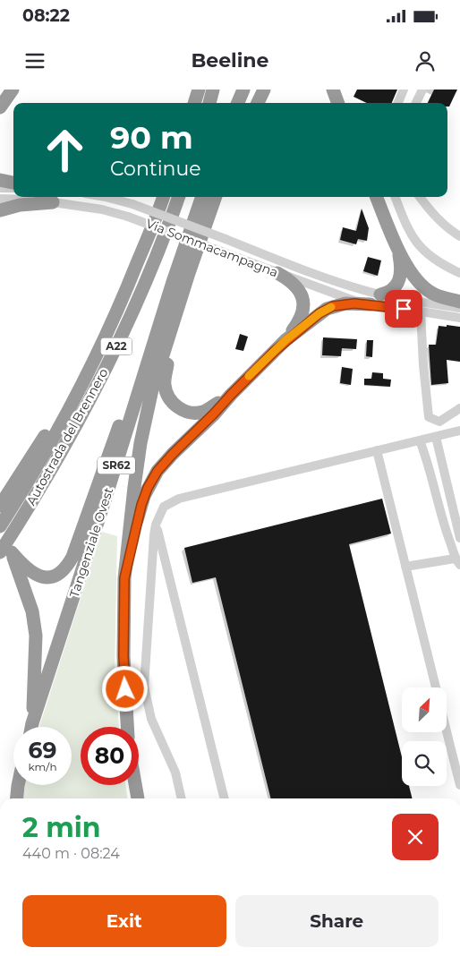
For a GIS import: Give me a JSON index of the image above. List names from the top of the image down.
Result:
{
  "streets": {
    "highway": [
      "A22",
      "Autostrada del Brennero",
      "SR62",
      "Tangenziale Ovest"
    ],
    "street": ["Via Sommacampagna"]
  },
  "crossings": [
    ["Via Sommacampagna", "SR62"],
    ["SR62", "Tangenziale Ovest"]
  ],
  "north": "top right",
  "page": {
    "status": "08:22",
    "header": "Beeline",
    "turn": ["90 m", "Continue"],
    "speed": "69 km/h",
    "limit": "80",
    "heading": ["2 min", "440 m · 08:24"],
    "buttons": ["Exit", "Share"]
  }
}
